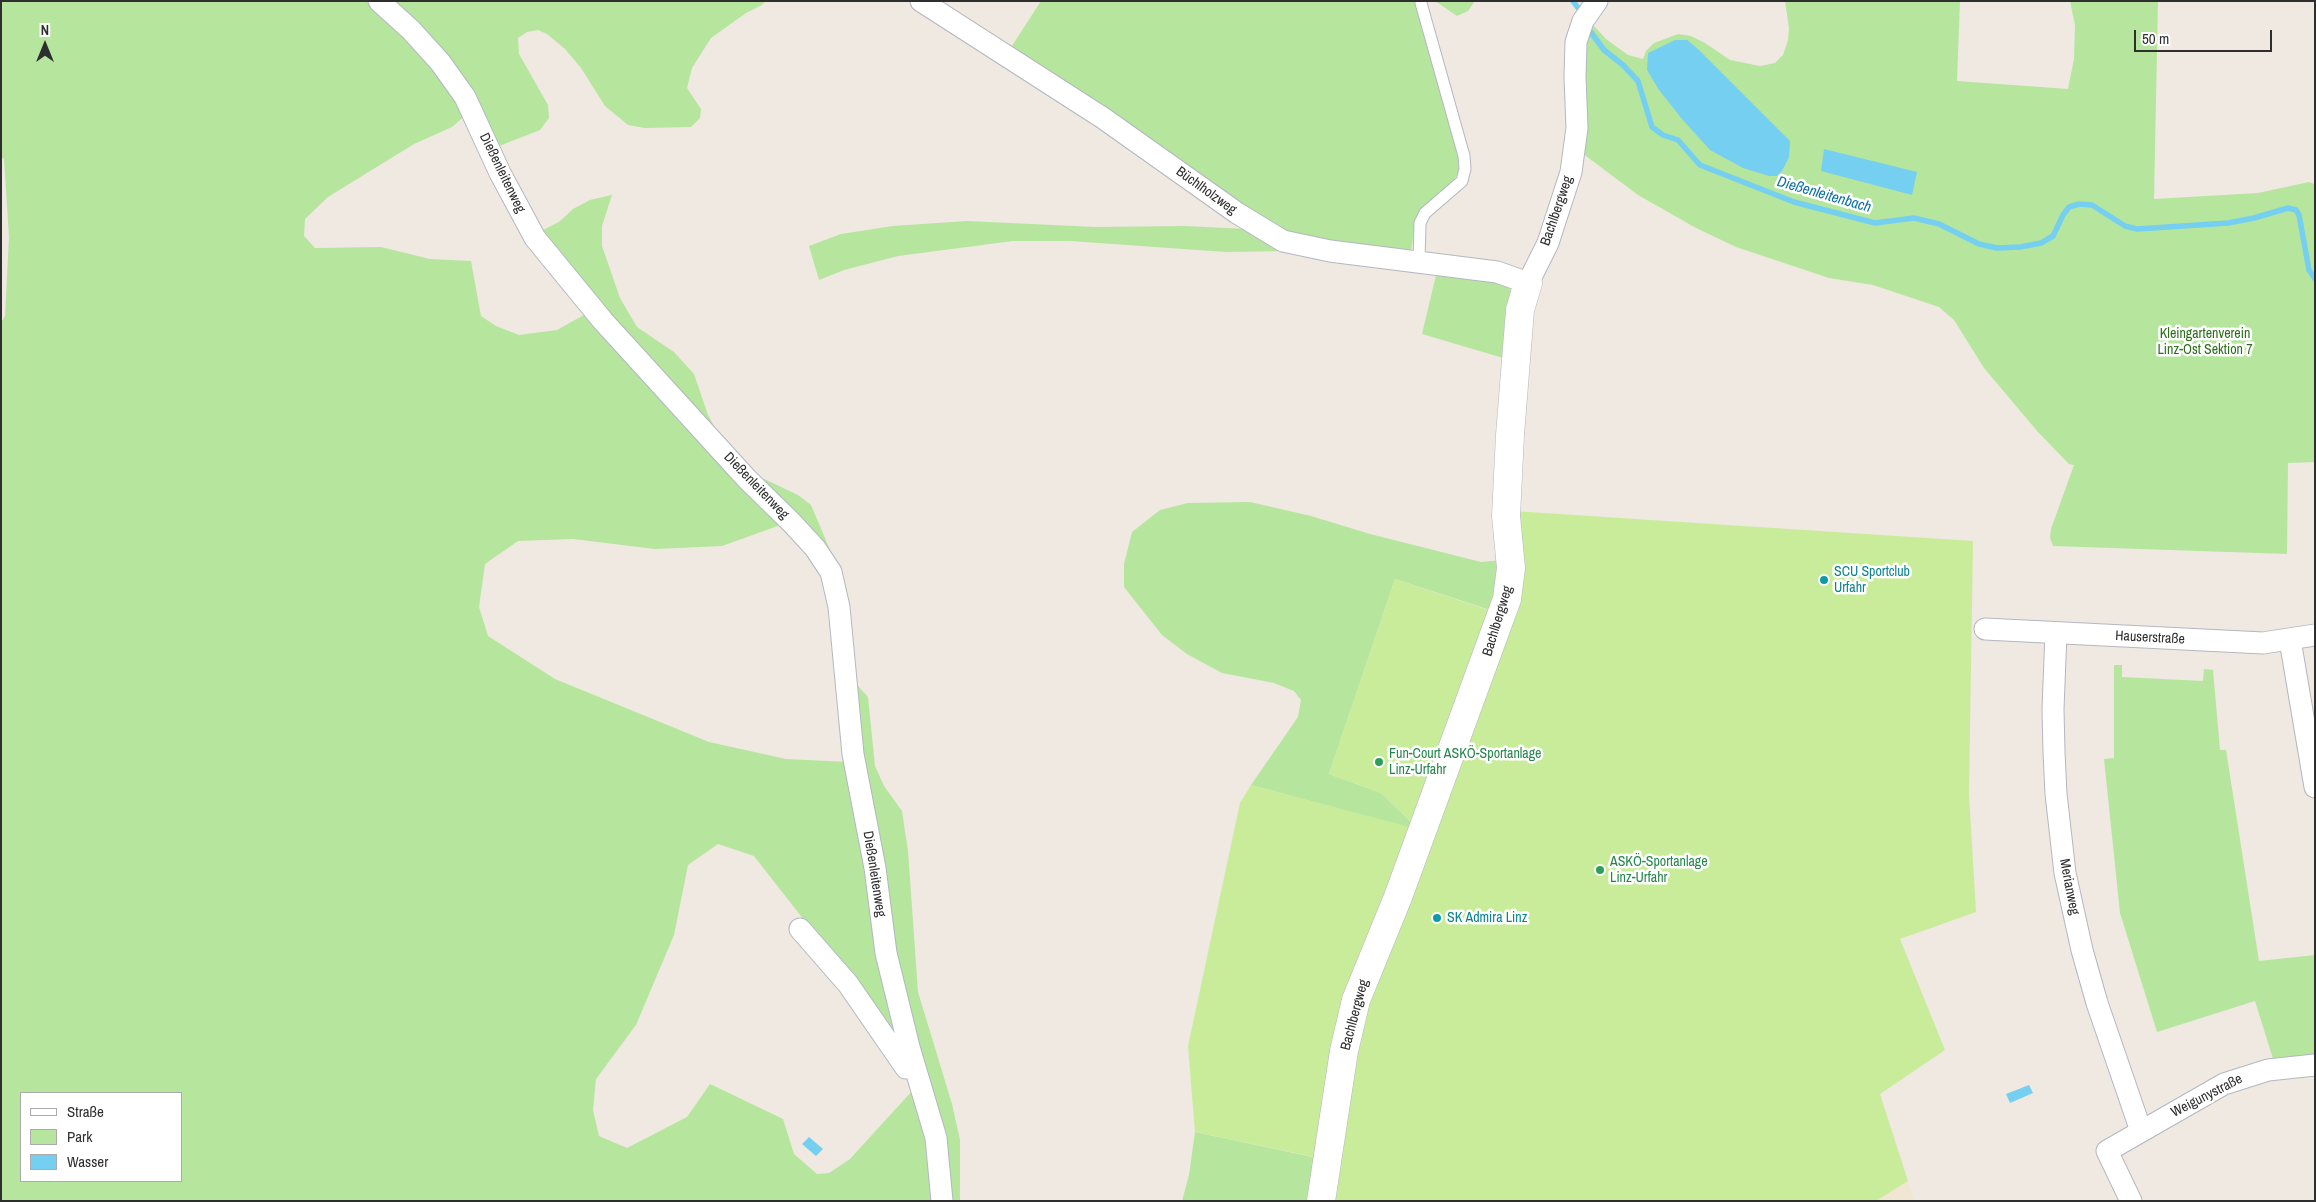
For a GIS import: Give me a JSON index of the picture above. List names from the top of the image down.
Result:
{
  "streets": {
    "street": [
      "Dießenleitenweg",
      "Büchlholzweg",
      "Bachlbergweg",
      "Hauserstraße",
      "Merianweg",
      "Weigunystraße"
    ]
  },
  "crossings": [
    ["Büchlholzweg", "Bachlbergweg"],
    ["Hauserstraße", "Merianweg"],
    ["Merianweg", "Weigunystraße"]
  ],
  "water": ["Dießenleitenbach"],
  "parks": ["Kleingartenverein Linz-Ost Sektion 7"],
  "places": [
    "SCU Sportclub Urfahr",
    "Fun-Court ASKÖ-Sportanlage Linz-Urfahr",
    "ASKÖ-Sportanlage Linz-Urfahr",
    "SK Admira Linz"
  ],
  "legend": ["Straße", "Park", "Wasser"],
  "scale_bar": "50 m",
  "north": "top"
}
